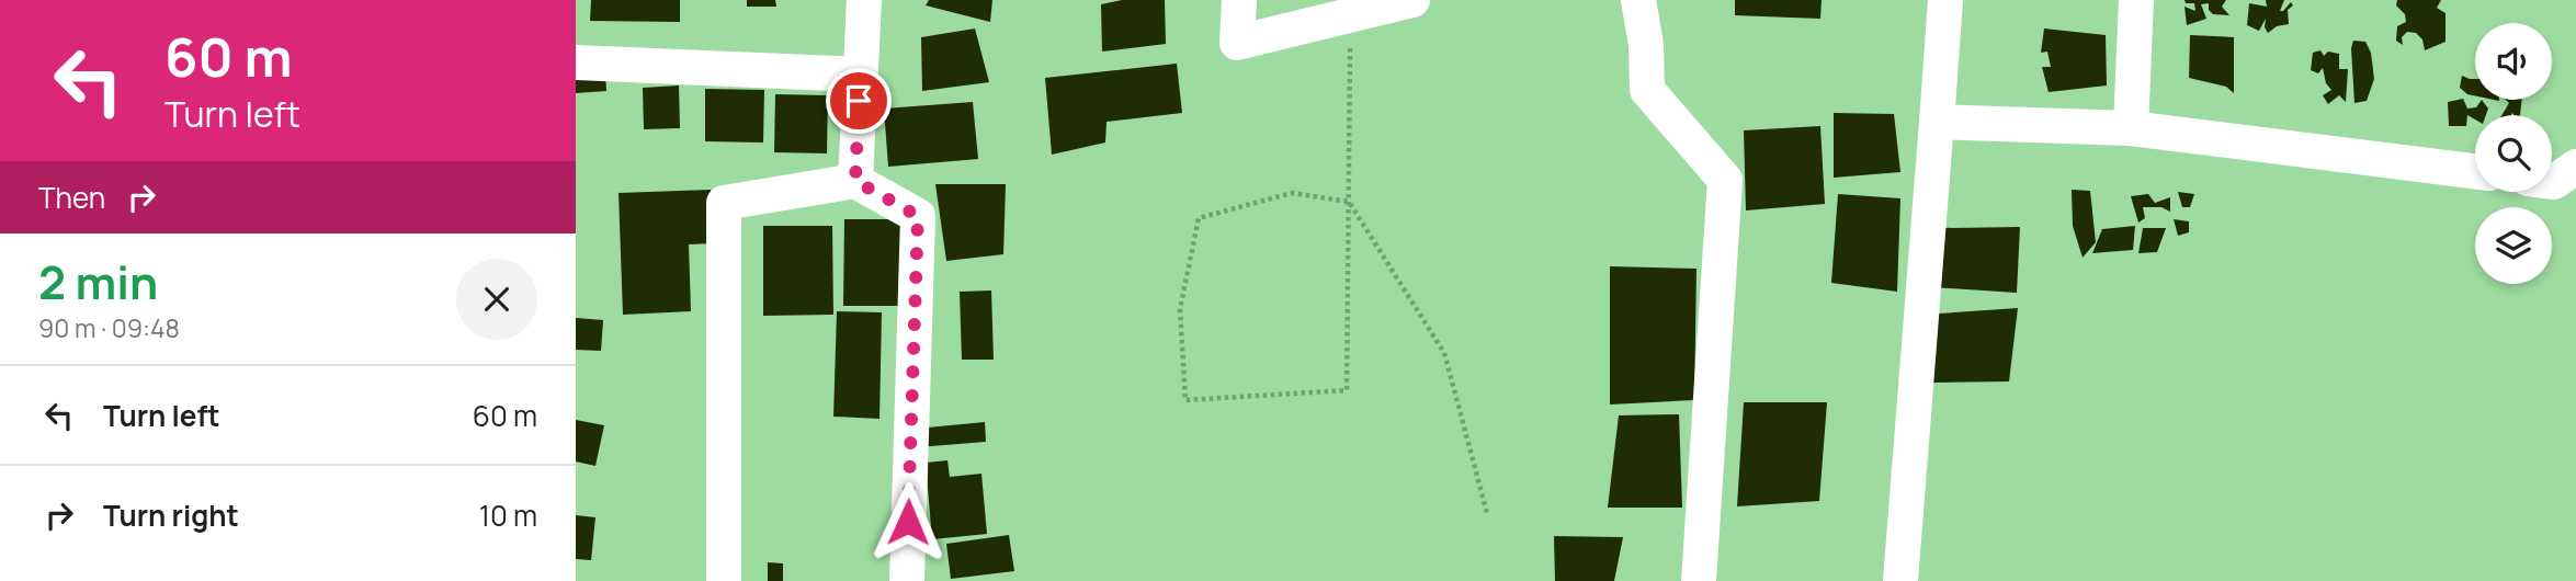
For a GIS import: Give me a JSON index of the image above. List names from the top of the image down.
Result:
{
  "page": {
    "turn": ["60 m", "Turn left"],
    "then": "Then",
    "heading": ["2 min", "90 m · 09:48"],
    "list": [
      {
        "name": "Turn left",
        "value": "60 m"
      },
      {
        "name": "Turn right",
        "value": "10 m"
      }
    ]
  }
}
